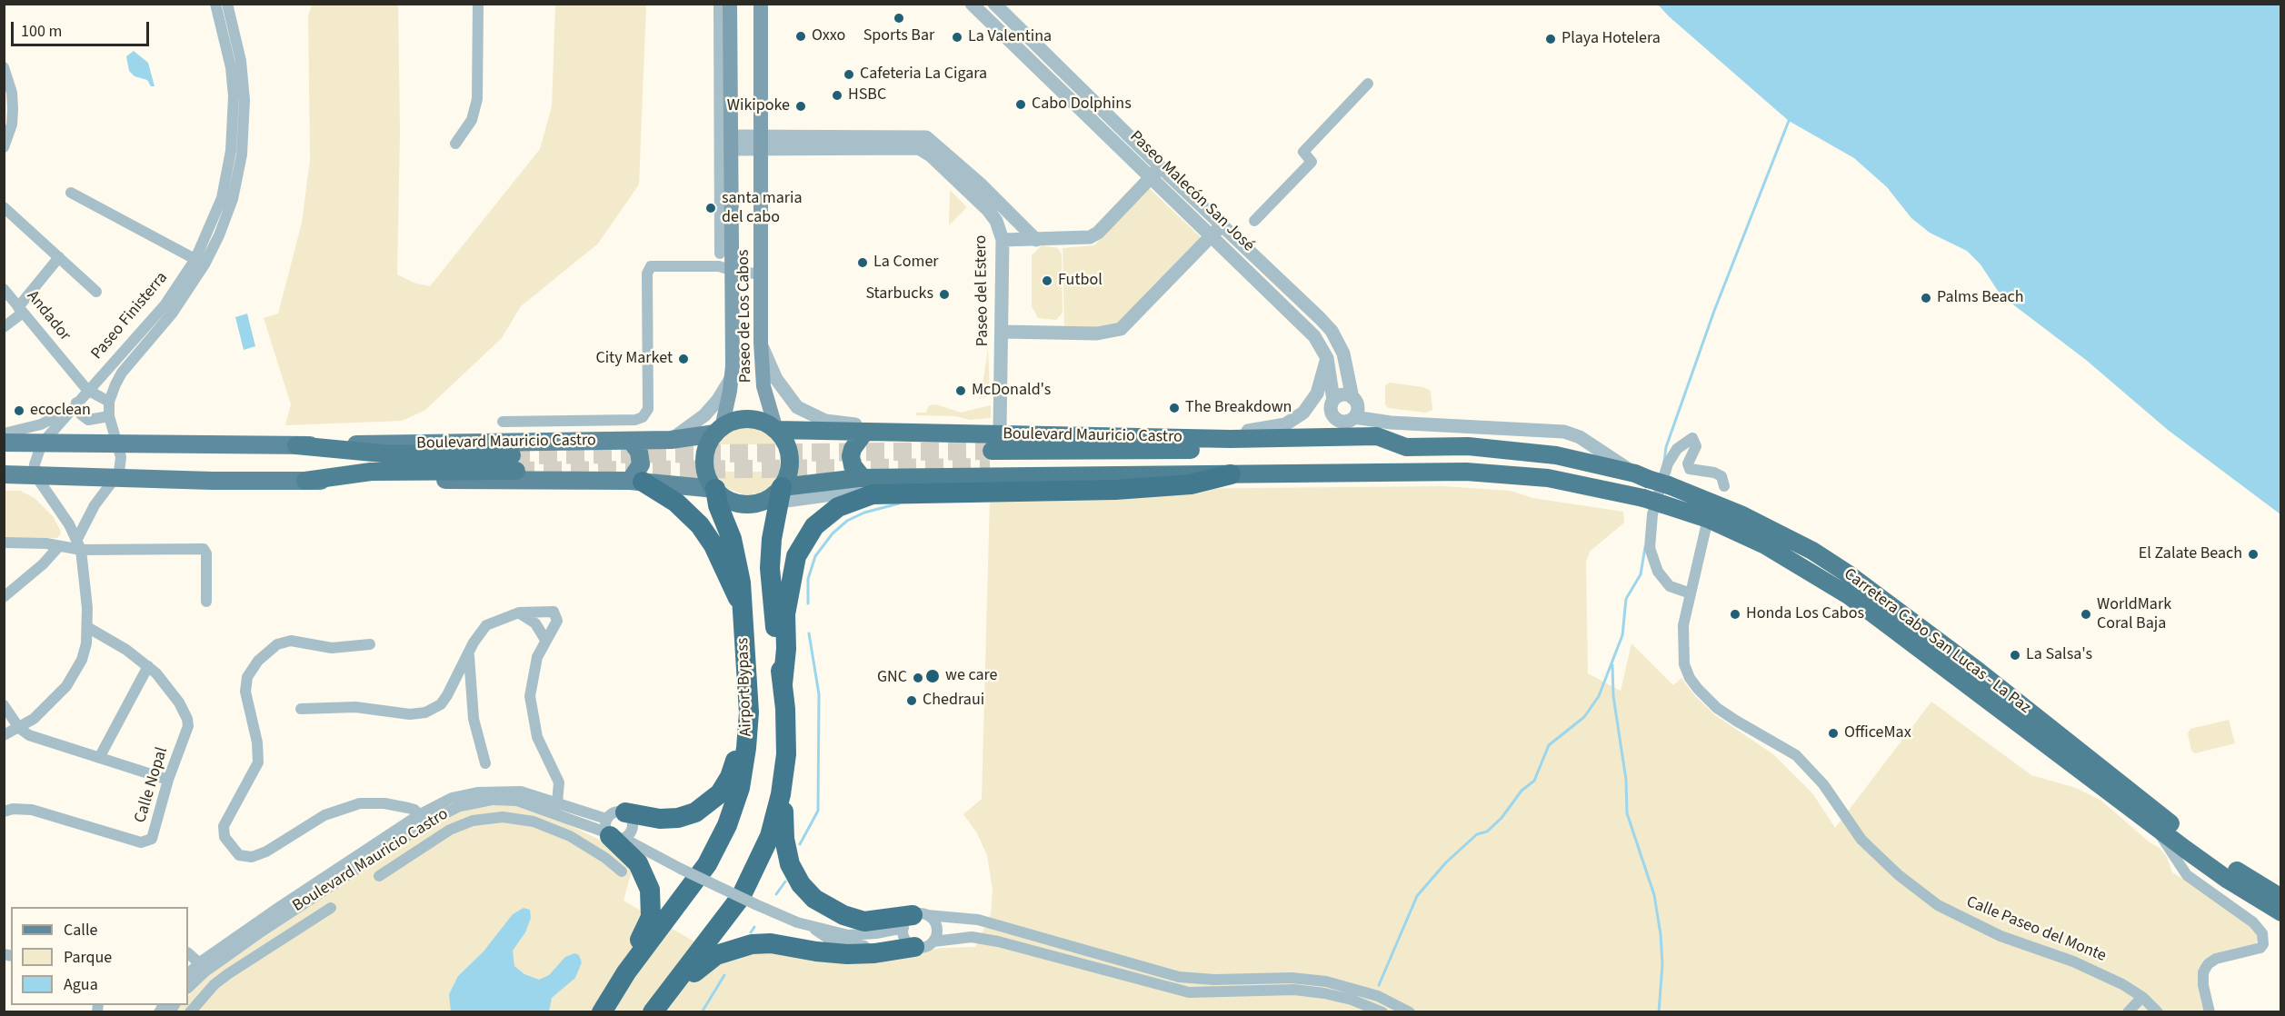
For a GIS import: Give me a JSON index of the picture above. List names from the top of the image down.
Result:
{
  "streets": {
    "highway": ["Boulevard Mauricio Castro", "Carretera Cabo San Lucas - La Paz", "Airport Bypass"],
    "main road": ["Paseo de Los Cabos"],
    "street": [
      "Paseo Malecón San José",
      "Paseo del Estero",
      "Andador",
      "Paseo Finisterra",
      "Calle Nopal",
      "Calle Paseo del Monte"
    ]
  },
  "crossings": [
    ["Paseo del Estero", "Paseo de Los Cabos"],
    ["Andador", "Paseo Finisterra"],
    ["Paseo Finisterra", "Boulevard Mauricio Castro"],
    ["Paseo de Los Cabos", "Boulevard Mauricio Castro"],
    ["Paseo de Los Cabos", "Airport Bypass"],
    ["Boulevard Mauricio Castro", "Carretera Cabo San Lucas - La Paz"],
    ["Boulevard Mauricio Castro", "Airport Bypass"],
    ["Carretera Cabo San Lucas - La Paz", "Calle Paseo del Monte"]
  ],
  "places": [
    "Sports Bar",
    "Oxxo",
    "La Valentina",
    "Playa Hotelera",
    "Cafeteria La Cigara",
    "HSBC",
    "Cabo Dolphins",
    "Wikipoke",
    "santa maria del cabo",
    "La Comer",
    "Futbol",
    "Starbucks",
    "Palms Beach",
    "City Market",
    "McDonald's",
    "The Breakdown",
    "ecoclean",
    "El Zalate Beach",
    "Honda Los Cabos",
    "WorldMark Coral Baja",
    "La Salsa's",
    "we care",
    "GNC",
    "Chedraui",
    "OfficeMax"
  ],
  "legend": ["Calle", "Parque", "Agua"],
  "scale_bar": "100 m"
}
